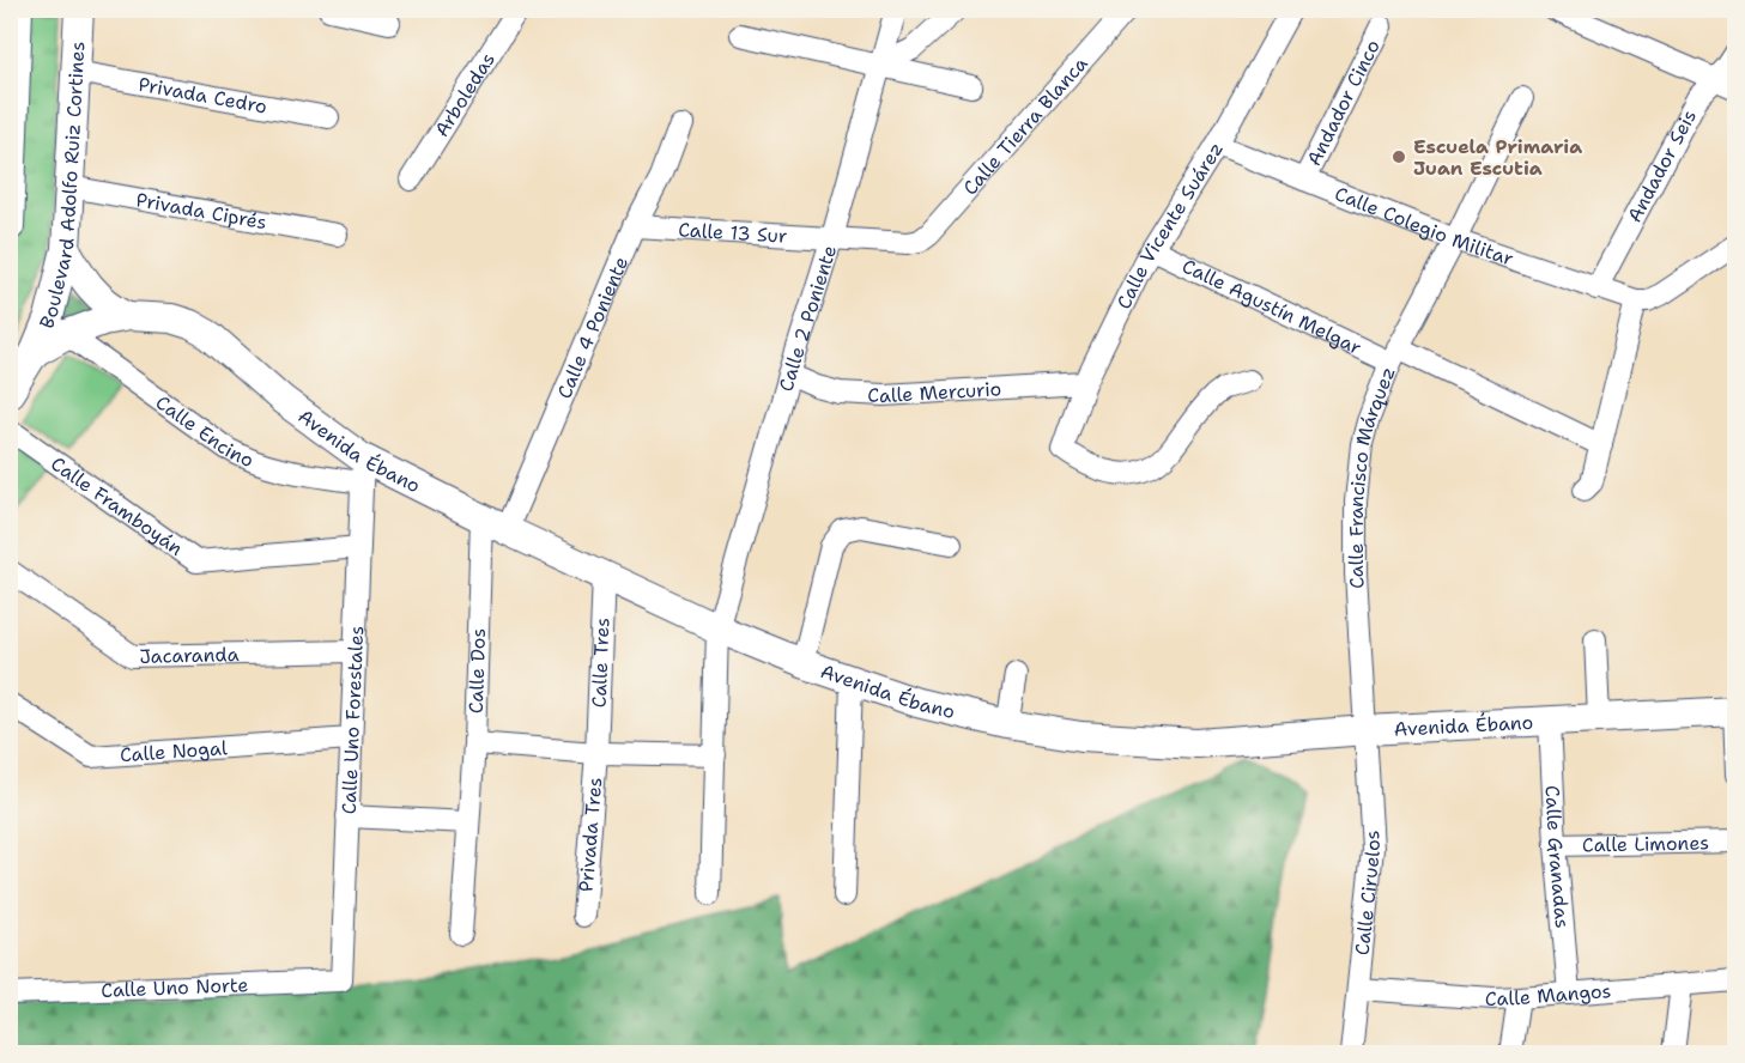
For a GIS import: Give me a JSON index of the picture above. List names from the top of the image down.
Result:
{
  "streets": {
    "main road": ["Boulevard Adolfo Ruiz Cortines", "Avenida Ébano"],
    "street": [
      "Privada Cedro",
      "Arboledas",
      "Andador Cinco",
      "Calle Tierra Blanca",
      "Andador Seis",
      "Privada Ciprés",
      "Calle Vicente Suárez",
      "Calle Colegio Militar",
      "Calle 13 Sur",
      "Calle Agustín Melgar",
      "Calle 2 Poniente",
      "Calle 4 Poniente",
      "Calle Mercurio",
      "Calle Encino",
      "Calle Francisco Márquez",
      "Calle Framboyán",
      "Jacaranda",
      "Calle Tres",
      "Calle Dos",
      "Calle Uno Forestales",
      "Calle Nogal",
      "Privada Tres",
      "Calle Limones",
      "Calle Granadas",
      "Calle Ciruelos",
      "Calle Uno Norte",
      "Calle Mangos"
    ]
  },
  "crossings": [
    ["Privada Cedro", "Boulevard Adolfo Ruiz Cortines"],
    ["Andador Cinco", "Calle Colegio Militar"],
    ["Calle Tierra Blanca", "Calle 13 Sur"],
    ["Andador Seis", "Calle Colegio Militar"],
    ["Boulevard Adolfo Ruiz Cortines", "Privada Ciprés"],
    ["Boulevard Adolfo Ruiz Cortines", "Avenida Ébano"],
    ["Calle Vicente Suárez", "Calle Colegio Militar"],
    ["Calle Vicente Suárez", "Calle Agustín Melgar"],
    ["Calle Vicente Suárez", "Calle Mercurio"],
    ["Calle Colegio Militar", "Calle Francisco Márquez"],
    ["Calle 13 Sur", "Calle 2 Poniente"],
    ["Calle 13 Sur", "Calle 4 Poniente"],
    ["Calle Agustín Melgar", "Calle Francisco Márquez"],
    ["Calle 2 Poniente", "Calle Mercurio"],
    ["Calle 2 Poniente", "Avenida Ébano"],
    ["Calle 4 Poniente", "Avenida Ébano"],
    ["Calle 4 Poniente", "Calle Dos"],
    ["Calle Encino", "Avenida Ébano"],
    ["Calle Encino", "Calle Uno Forestales"],
    ["Avenida Ébano", "Calle Francisco Márquez"],
    ["Avenida Ébano", "Calle Tres"],
    ["Avenida Ébano", "Calle Dos"],
    ["Avenida Ébano", "Calle Uno Forestales"],
    ["Avenida Ébano", "Calle Granadas"],
    ["Avenida Ébano", "Calle Ciruelos"],
    ["Calle Francisco Márquez", "Calle Ciruelos"],
    ["Calle Framboyán", "Calle Uno Forestales"],
    ["Jacaranda", "Calle Uno Forestales"],
    ["Calle Tres", "Privada Tres"],
    ["Calle Uno Forestales", "Calle Nogal"],
    ["Calle Uno Forestales", "Calle Uno Norte"],
    ["Calle Limones", "Calle Granadas"],
    ["Calle Granadas", "Calle Mangos"],
    ["Calle Ciruelos", "Calle Mangos"]
  ],
  "places": ["Escuela Primaria Juan Escutia"]
}
